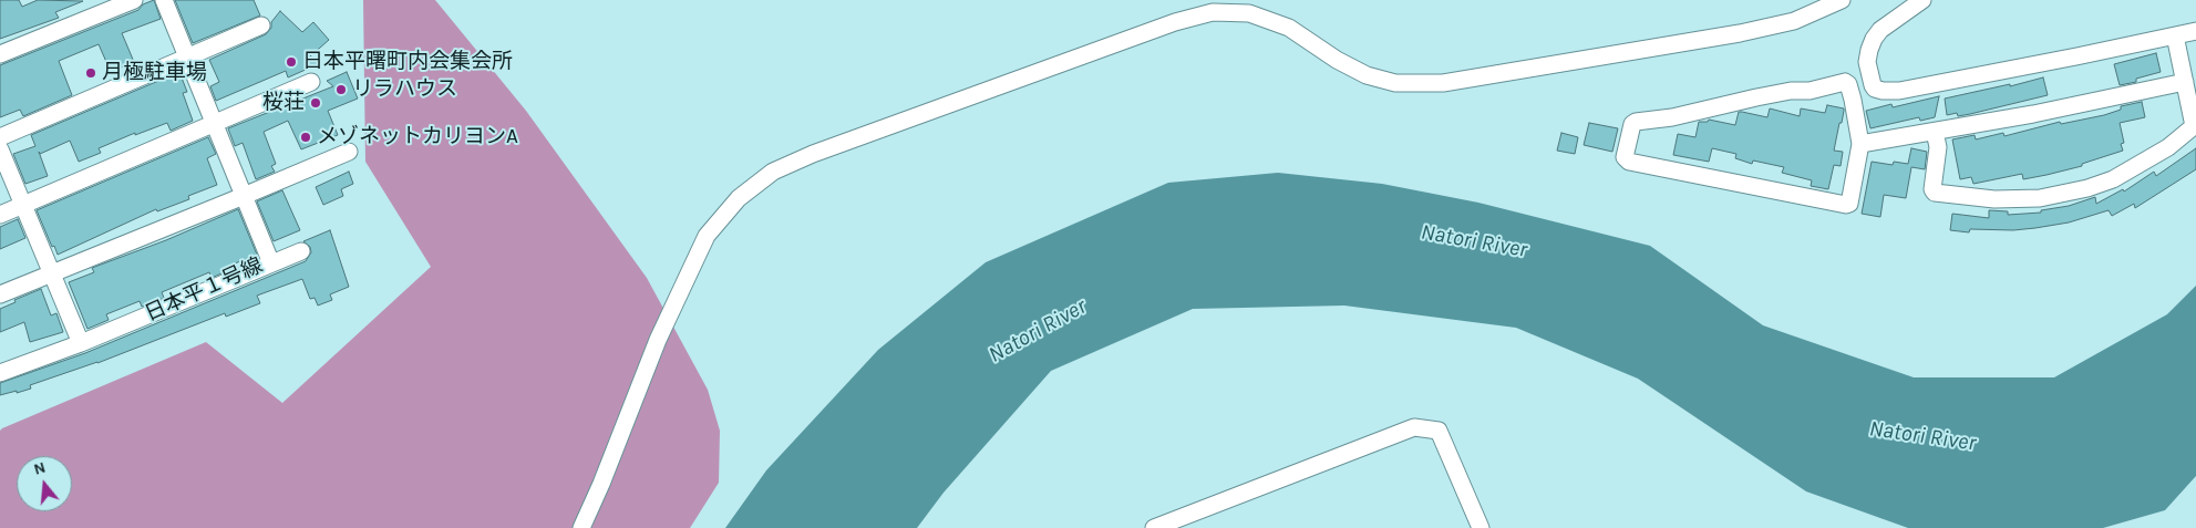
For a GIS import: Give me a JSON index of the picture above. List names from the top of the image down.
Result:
{
  "streets": {
    "street": ["日本平１号線"]
  },
  "water": ["Natori River"],
  "places": [
    "日本平曙町内会集会所",
    "月極駐車場",
    "リラハウス",
    "桜荘",
    "メゾネットカリヨンA"
  ],
  "north": "top"
}
